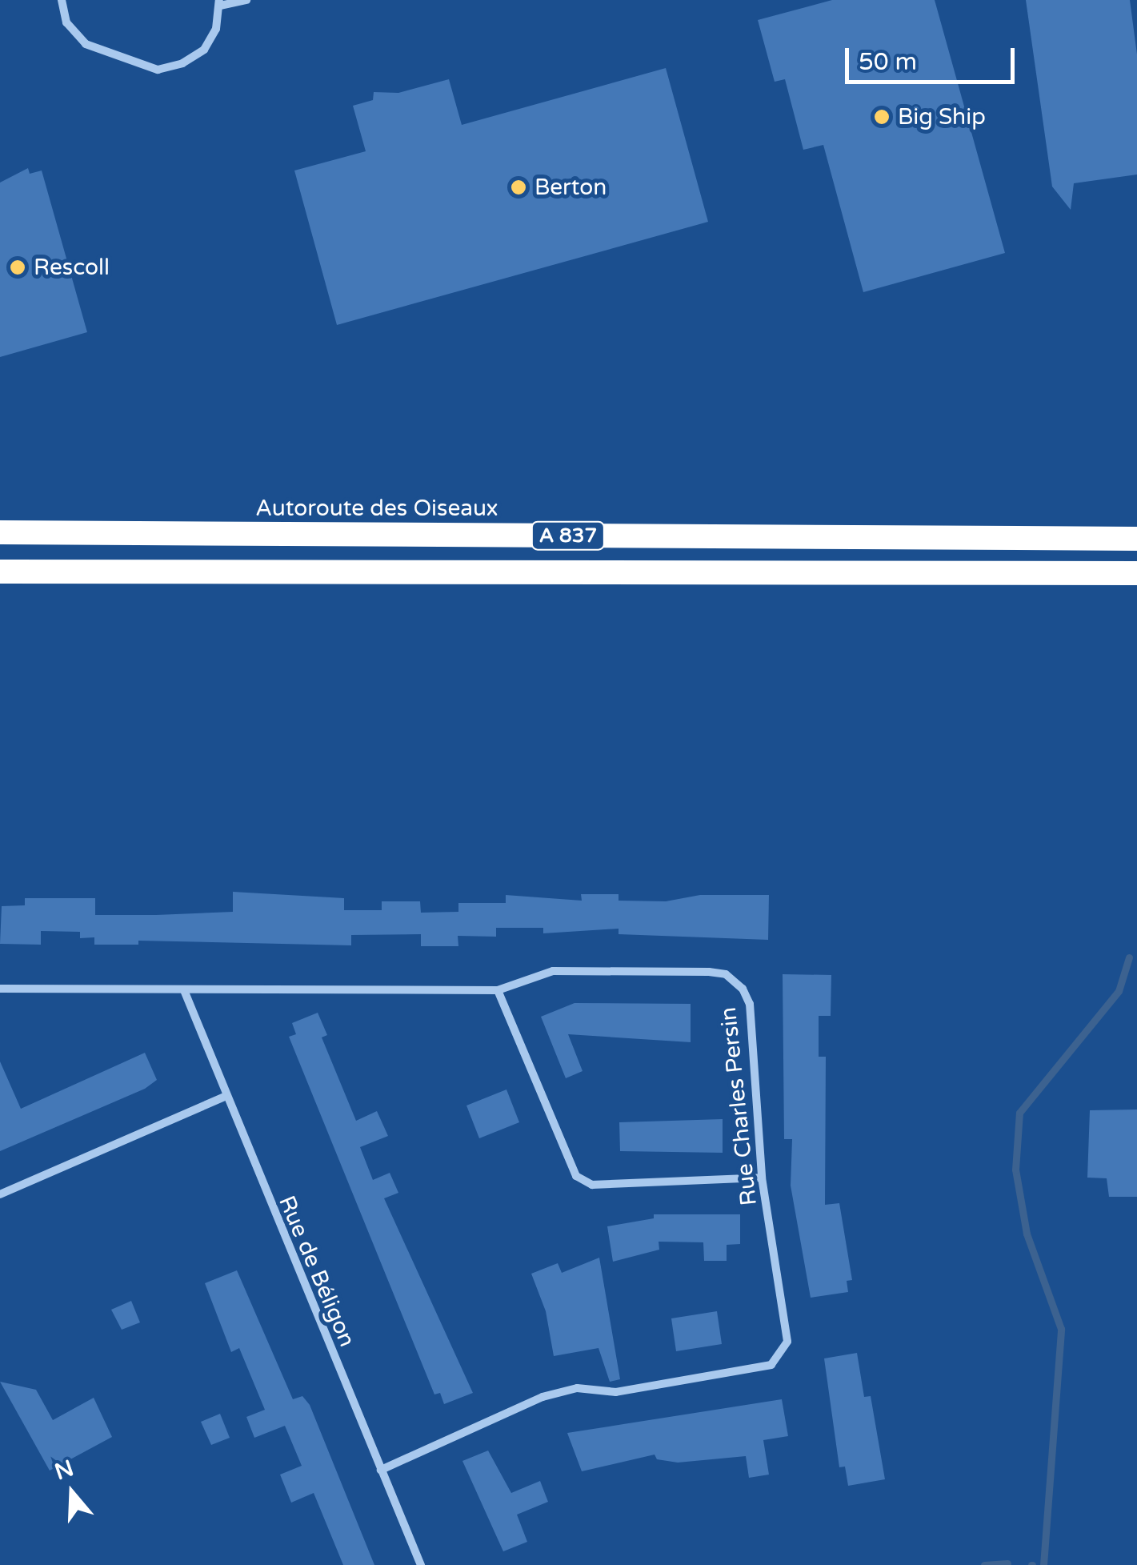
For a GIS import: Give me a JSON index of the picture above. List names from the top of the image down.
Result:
{
  "streets": {
    "highway": ["Autoroute des Oiseaux", "A 837"],
    "street": ["Rue Charles Persin", "Rue de Béligon"]
  },
  "crossings": [
    ["Rue Charles Persin", "Rue de Béligon"]
  ],
  "places": ["Big Ship", "Berton", "Rescoll"],
  "scale_bar": "50 m",
  "north": "top"
}
